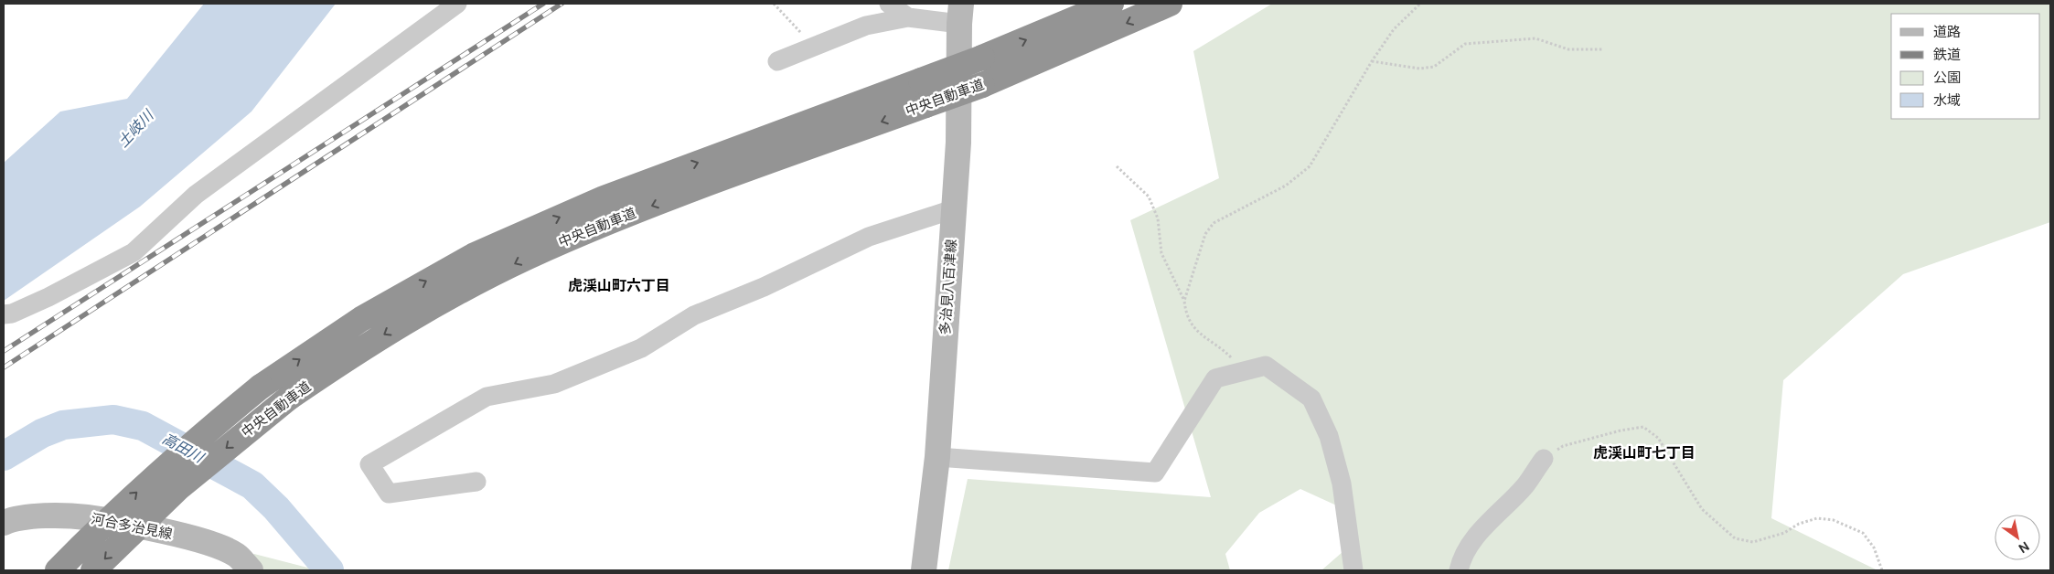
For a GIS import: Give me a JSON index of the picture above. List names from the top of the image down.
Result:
{
  "streets": {
    "highway": ["中央自動車道"],
    "main road": ["多治見八百津線", "河合多治見線"]
  },
  "districts": ["虎渓山町六丁目", "虎渓山町七丁目"],
  "water": ["土岐川", "高田川"],
  "legend": [
    "道路",
    "鉄道",
    "公園",
    "水域"
  ],
  "north": "bottom right"
}
